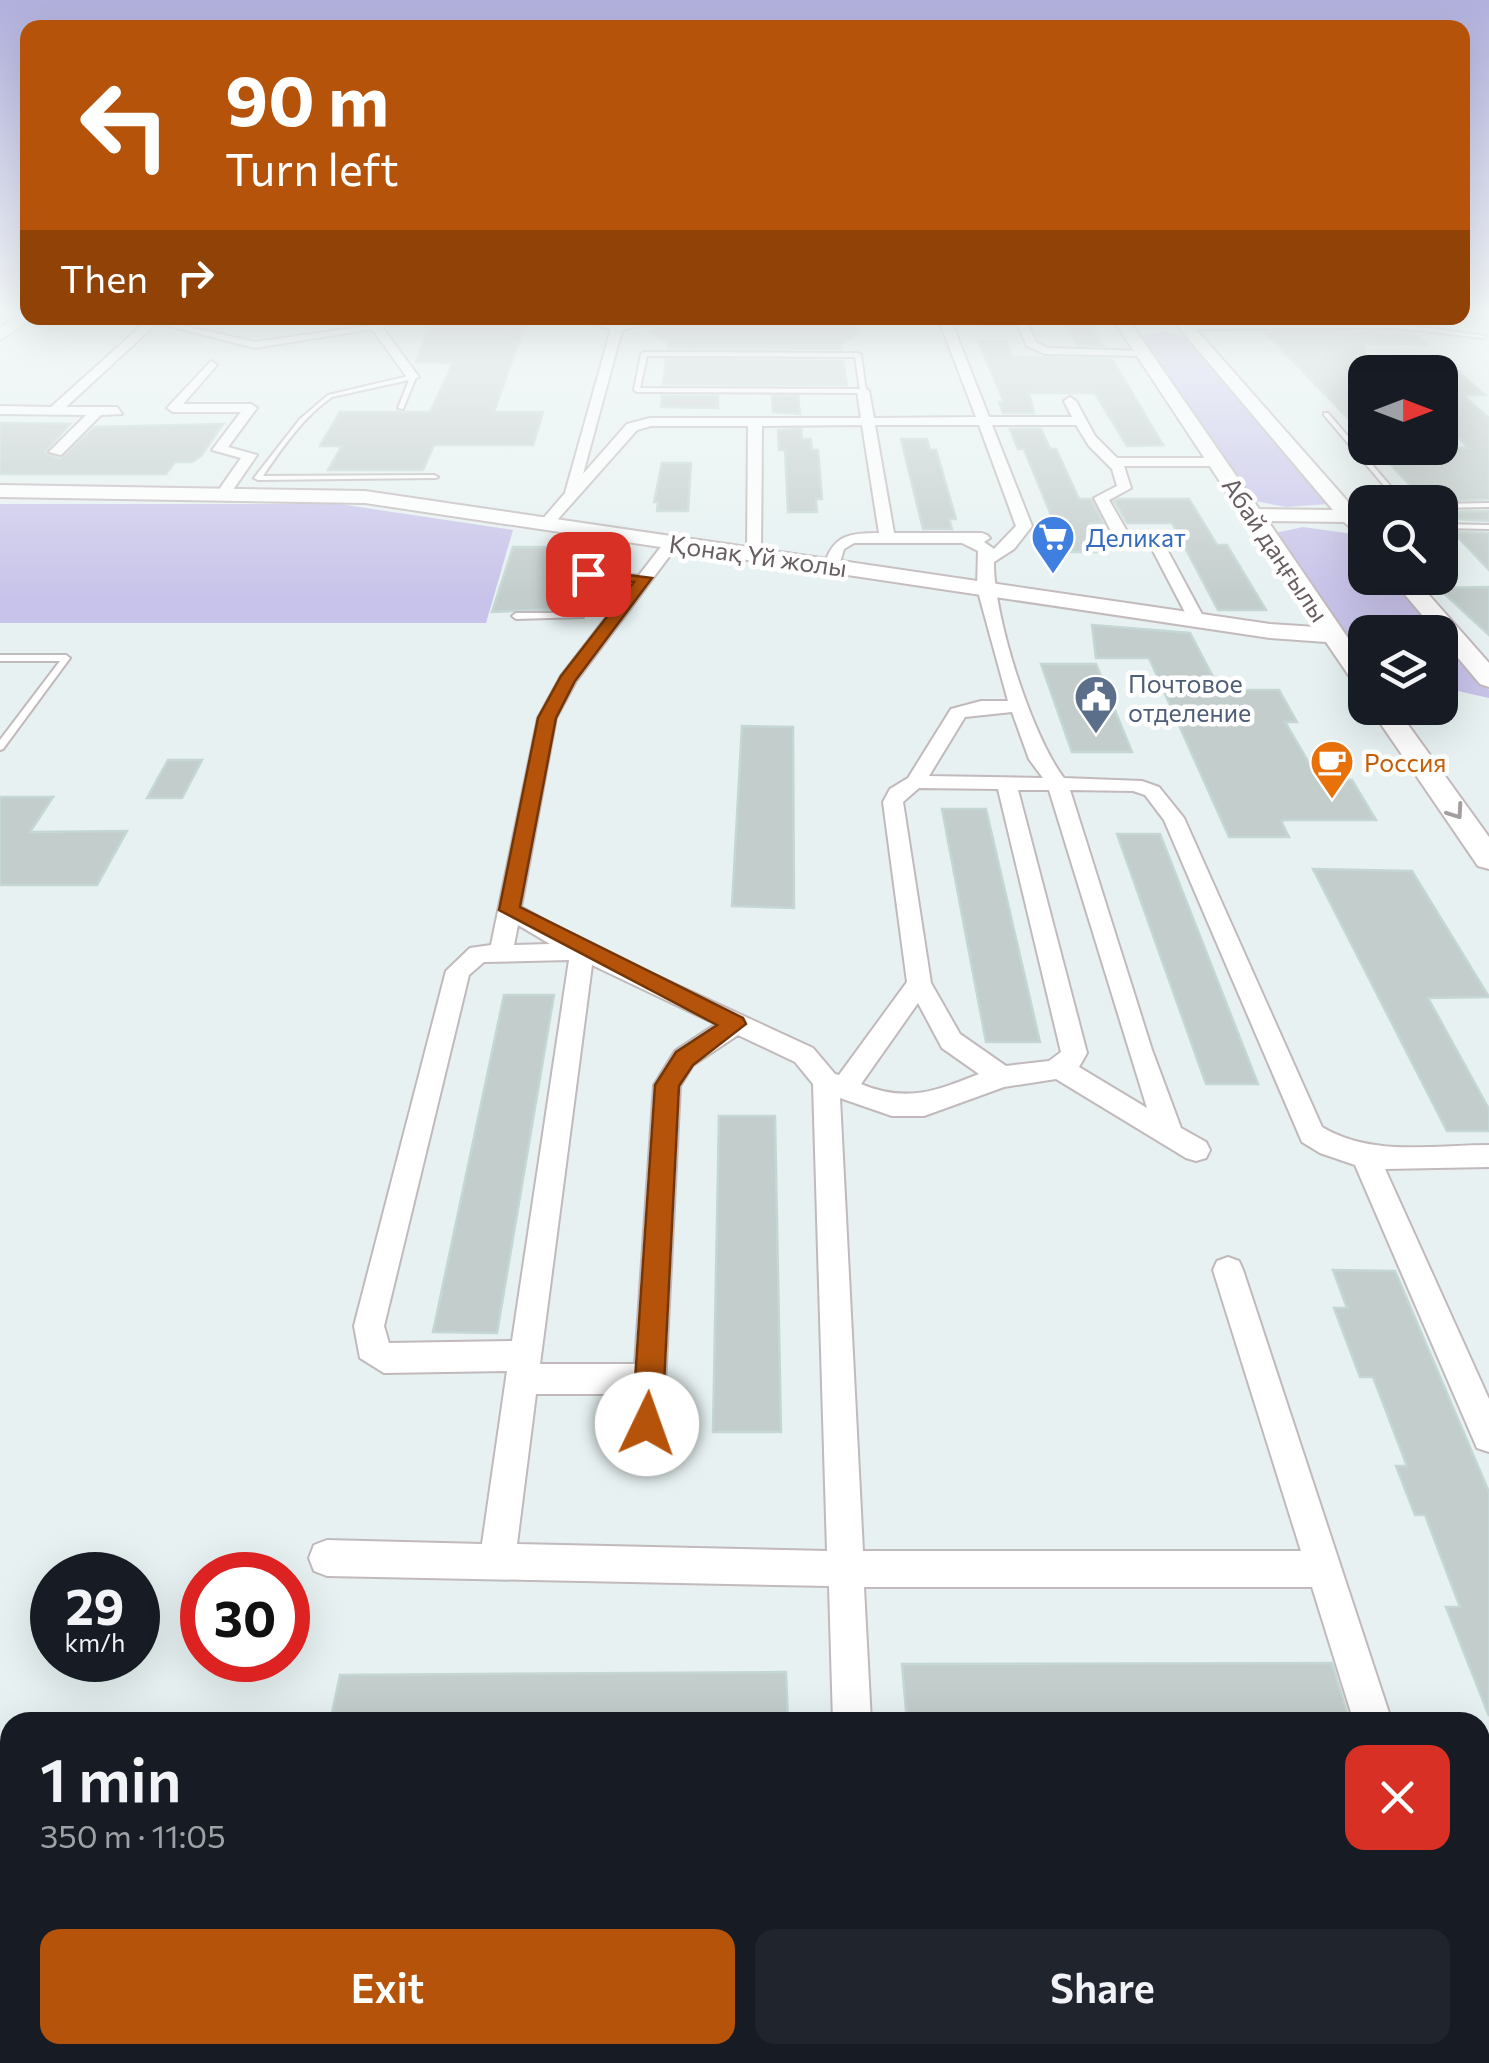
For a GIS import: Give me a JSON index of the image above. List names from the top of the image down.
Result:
{
  "streets": {
    "main road": ["Абай даңғылы", "Қонақ Үй жолы"]
  },
  "crossings": [
    ["Абай даңғылы", "Қонақ Үй жолы"]
  ],
  "places": {
    "supermarket": ["Деликат"],
    "public building": ["Почтовое отделение"],
    "cafe": ["Россия"]
  },
  "north": "right",
  "page": {
    "turn": ["90 m", "Turn left"],
    "then": "Then",
    "speed": "29 km/h",
    "limit": "30",
    "heading": ["1 min", "350 m · 11:05"],
    "buttons": ["Exit", "Share"]
  }
}
